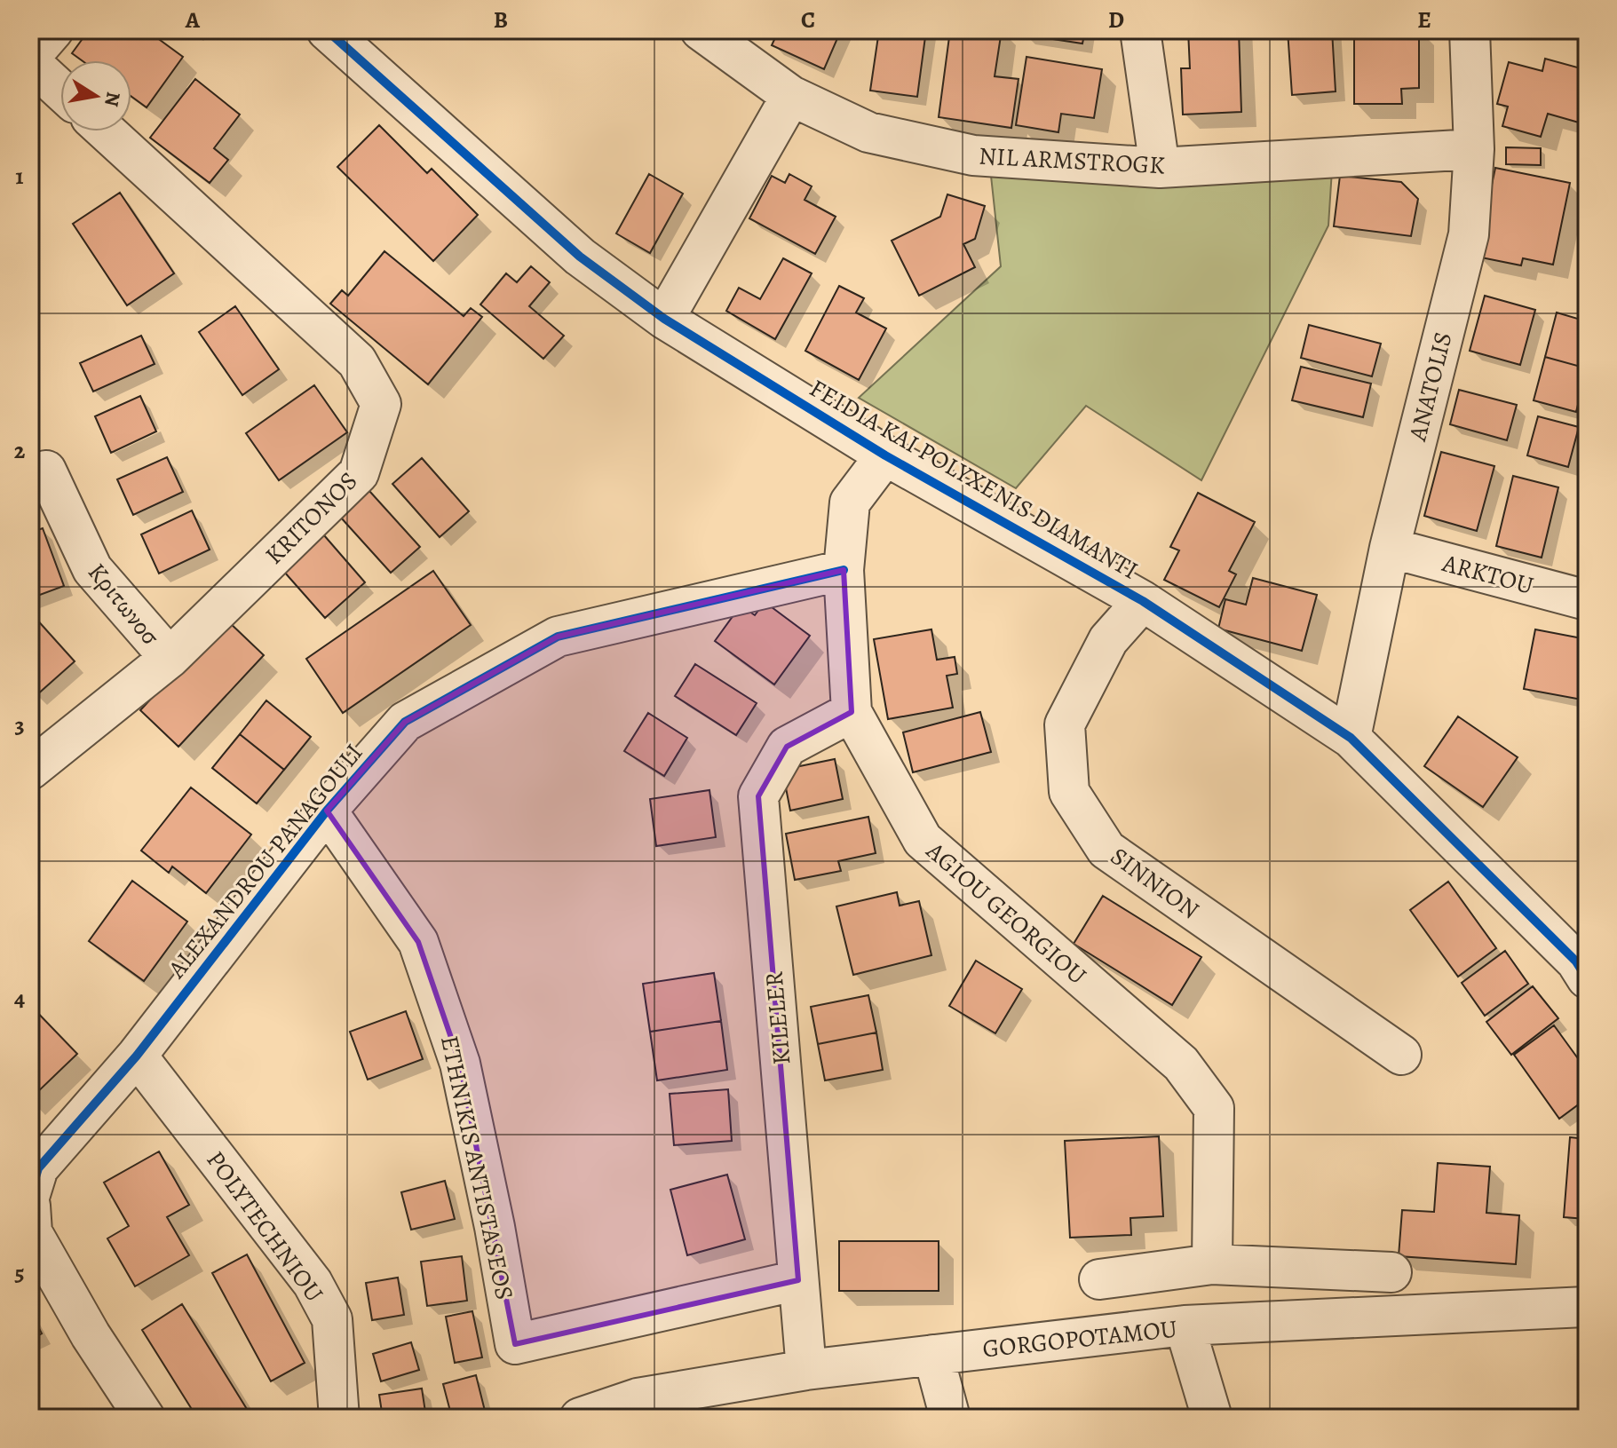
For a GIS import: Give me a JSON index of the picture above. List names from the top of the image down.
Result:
{
  "streets": {
    "street": [
      "NIL ARMSTROGK",
      "ANATOLIS",
      "FEIDIA KAI POLYXENIS DIAMANTI",
      "KRITONOS",
      "ARKTOU",
      "Κριτωνοσ",
      "ALEXANDROU PANAGOULI",
      "SINNION",
      "AGIOU GEORGIOU",
      "KILELER",
      "ETHNIKIS ANTISTASEOS",
      "POLYTECHNIOU",
      "GORGOPOTAMOU"
    ]
  },
  "crossings": [
    ["NIL ARMSTROGK", "ANATOLIS"],
    ["ANATOLIS", "FEIDIA KAI POLYXENIS DIAMANTI"],
    ["ANATOLIS", "ARKTOU"],
    ["FEIDIA KAI POLYXENIS DIAMANTI", "SINNION"],
    ["FEIDIA KAI POLYXENIS DIAMANTI", "AGIOU GEORGIOU"],
    ["KRITONOS", "Κριτωνοσ"],
    ["ALEXANDROU PANAGOULI", "AGIOU GEORGIOU"],
    ["ALEXANDROU PANAGOULI", "ETHNIKIS ANTISTASEOS"],
    ["ALEXANDROU PANAGOULI", "POLYTECHNIOU"],
    ["AGIOU GEORGIOU", "KILELER"],
    ["KILELER", "ETHNIKIS ANTISTASEOS"],
    ["KILELER", "GORGOPOTAMOU"]
  ],
  "north": "right",
  "grid": {
    "columns": [
      "A",
      "B",
      "C",
      "D",
      "E"
    ],
    "rows": [
      "1",
      "2",
      "3",
      "4",
      "5"
    ]
  }
}
